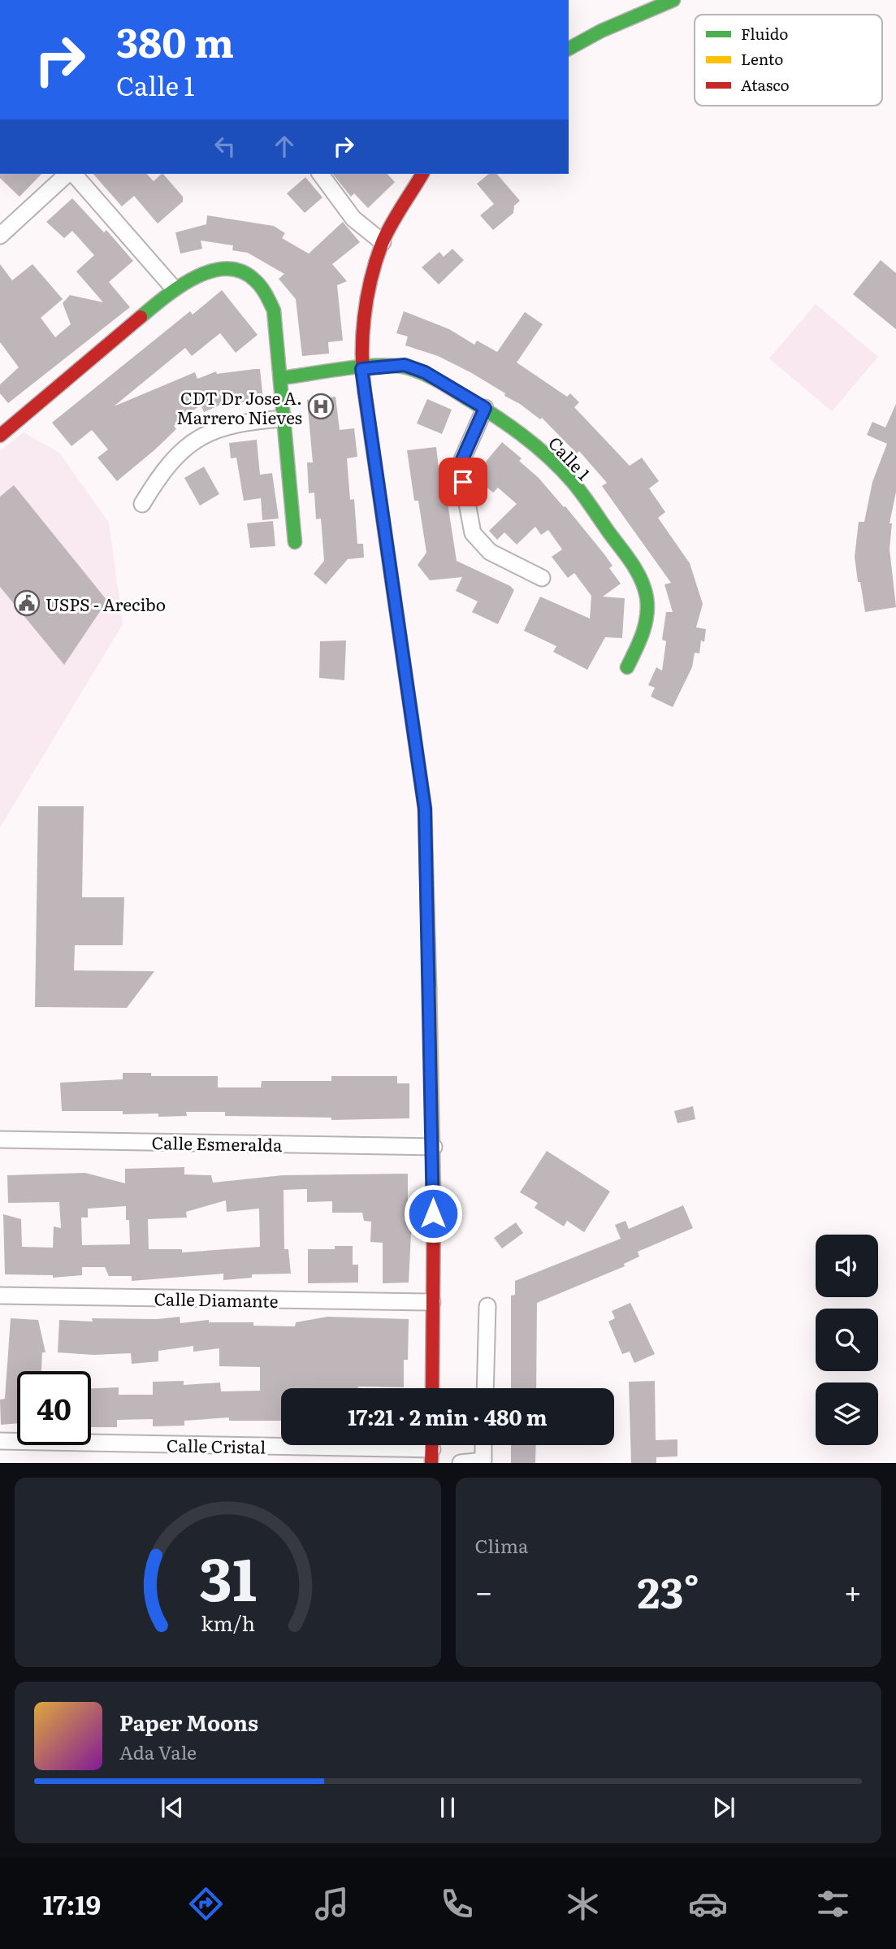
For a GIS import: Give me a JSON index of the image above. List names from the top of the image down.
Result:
{
  "streets": {
    "street": [
      "Calle 1",
      "Calle Esmeralda",
      "Calle Diamante",
      "Calle Cristal"
    ]
  },
  "places": {
    "hospital": ["CDT Dr Jose A. Marrero Nieves"],
    "public building": ["USPS - Arecibo"]
  },
  "legend": ["Fluido", "Lento", "Atasco"],
  "page": {
    "turn": ["380 m", "Calle 1"],
    "limit": "40",
    "trip": "17:21 · 2 min · 480 m",
    "tile": "Clima",
    "heat": ["−", "23°", "+"],
    "song": ["Paper Moons", "Ada Vale"],
    "tabs": "17:19",
    "gauge": ["31", "km/h"]
  }
}
